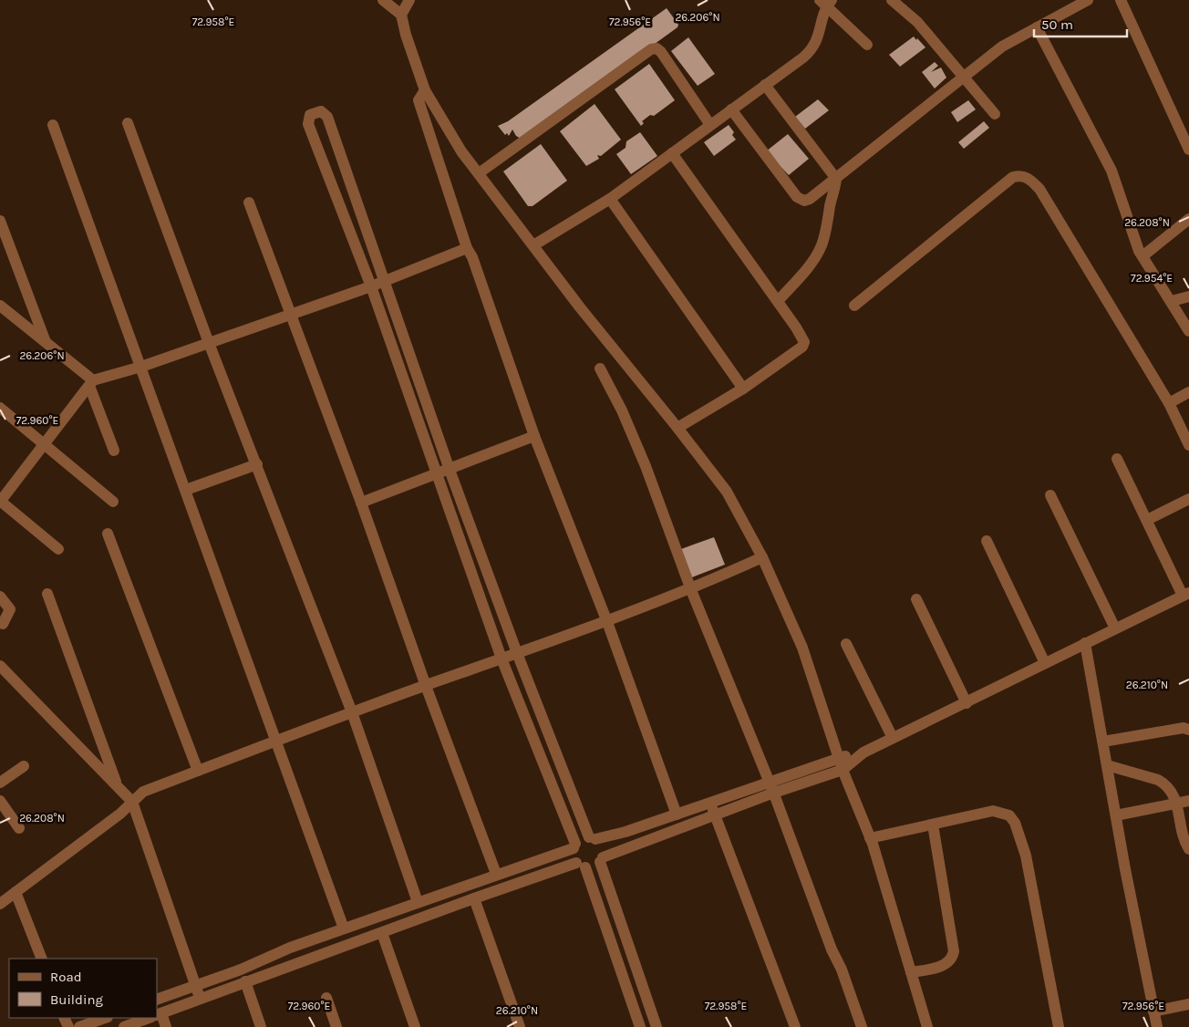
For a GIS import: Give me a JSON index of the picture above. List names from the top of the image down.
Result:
{
  "legend": ["Road", "Building"],
  "scale_bar": "50 m",
  "coordinates": [
    "26.206°N",
    "72.958°E",
    "72.956°E",
    "26.208°N",
    "72.954°E",
    "72.960°E",
    "26.210°N"
  ]
}
